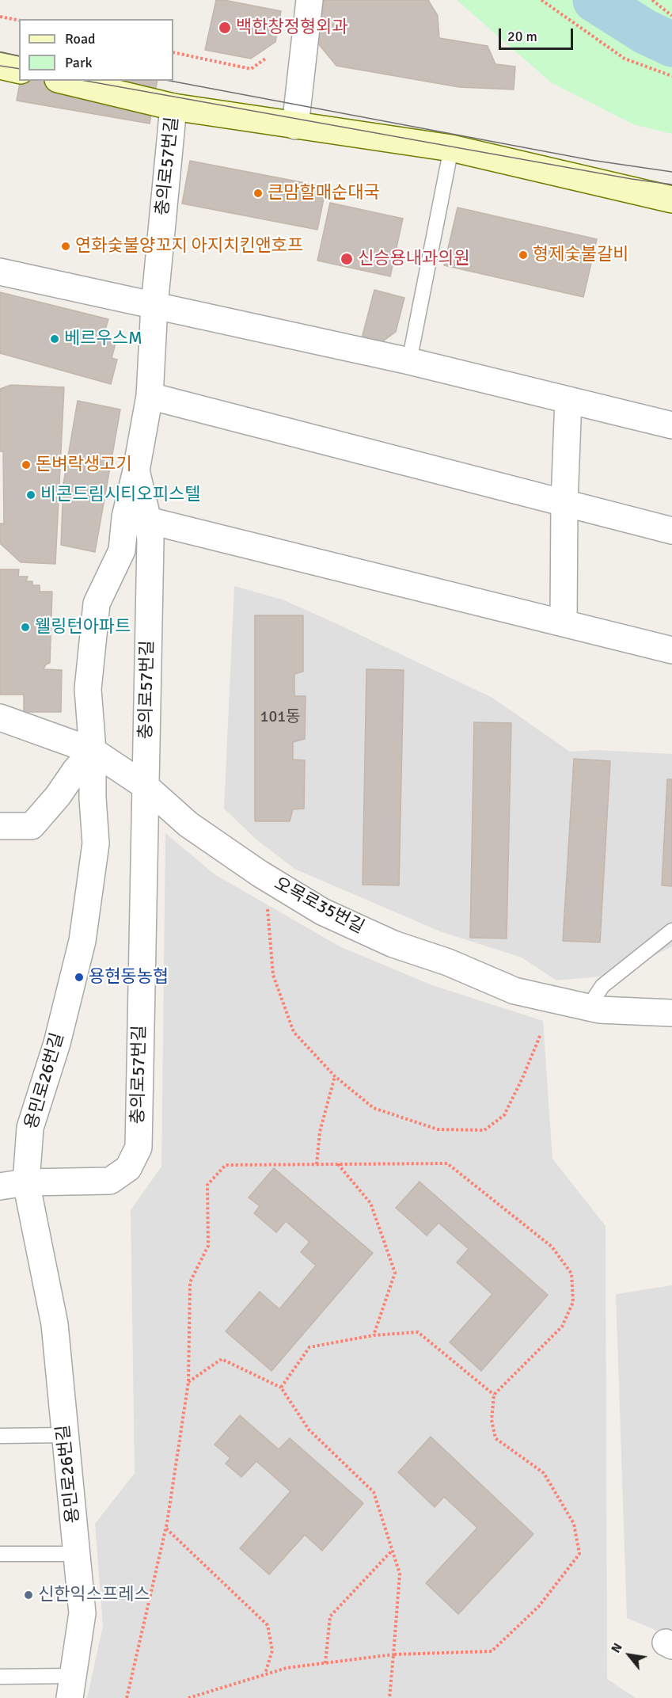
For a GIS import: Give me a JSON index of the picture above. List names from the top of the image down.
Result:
{
  "streets": {
    "street": ["충의로57번길", "오목로35번길", "용민로26번길"]
  },
  "crossings": [
    ["충의로57번길", "오목로35번길"],
    ["충의로57번길", "용민로26번길"],
    ["오목로35번길", "용민로26번길"]
  ],
  "places": [
    "백한창정형외과",
    "큰맘할매순대국",
    "연화숯불양꼬지 아지치킨앤호프",
    "형제숯불갈비",
    "신승용내과의원",
    "베르우스M",
    "돈벼락생고기",
    "비콘드림시티오피스텔",
    "웰링턴아파트",
    "용현동농협",
    "신한익스프레스"
  ],
  "house_numbers": ["101동"],
  "legend": ["Road", "Park"],
  "scale_bar": "20 m",
  "north": "top left"
}
